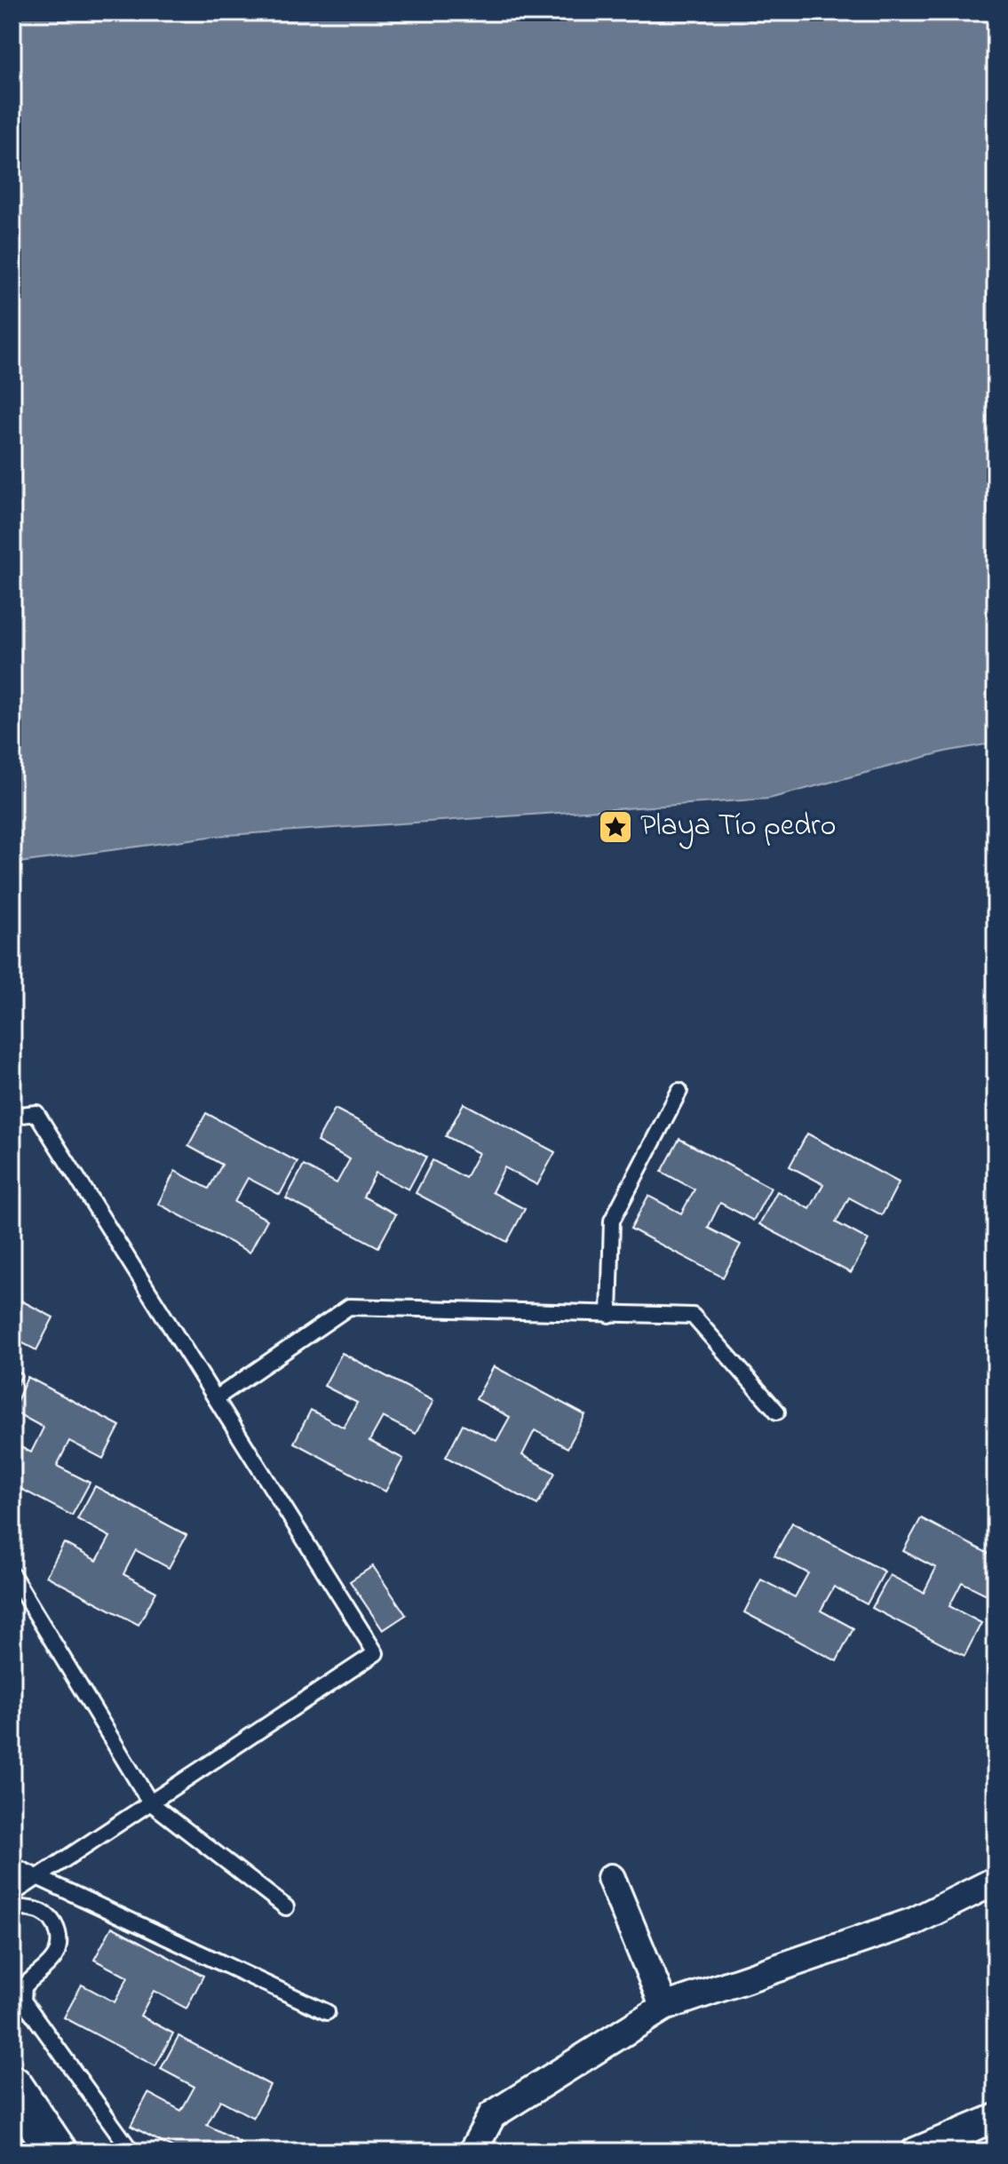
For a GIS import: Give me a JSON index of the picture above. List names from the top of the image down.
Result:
{
  "places": {
    "place": ["Playa Tío pedro"]
  }
}
